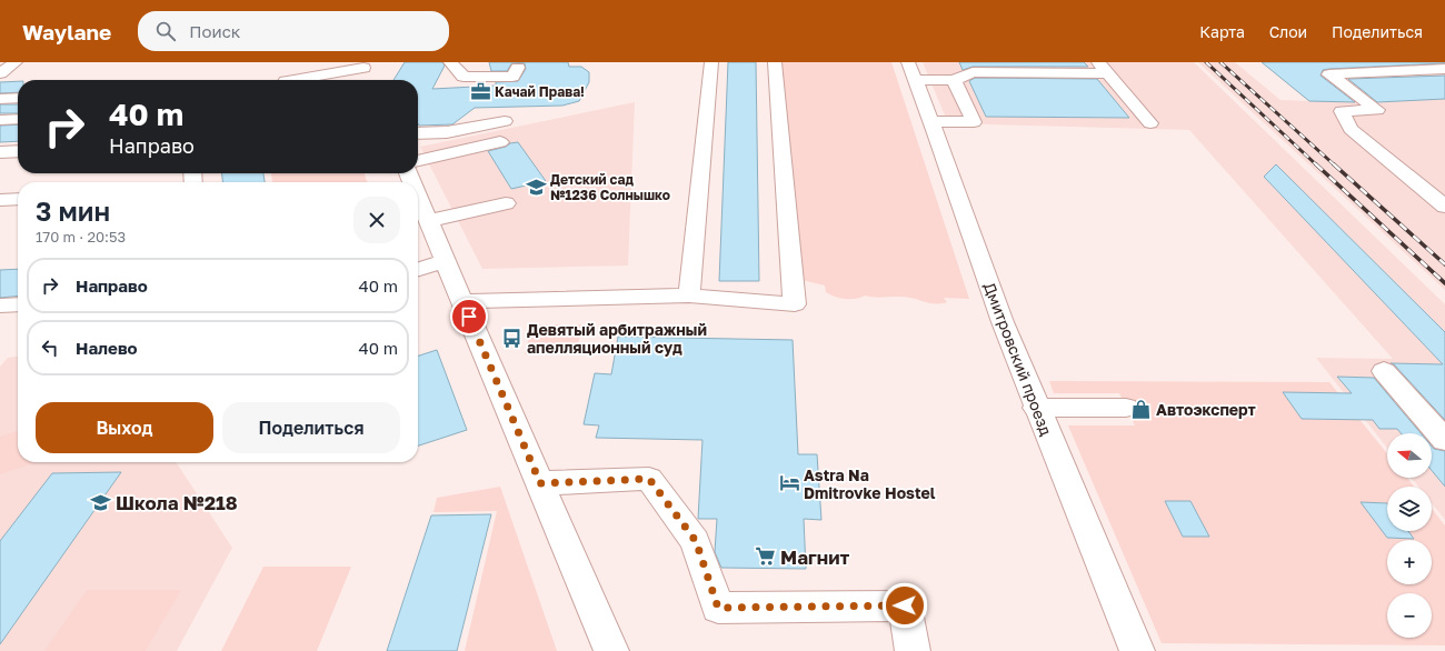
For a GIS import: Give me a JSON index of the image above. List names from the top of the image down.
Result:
{
  "streets": {
    "street": ["Дмитровский проезд"]
  },
  "places": {
    "office": ["Качай Права!"],
    "school or university": ["Детский сад №1236 Солнышко", "Школа №218"],
    "bus stop": ["Девятый арбитражный апелляционный суд"],
    "shop": ["Автоэксперт"],
    "hotel": ["Astra Na Dmitrovke Hostel"],
    "supermarket": ["Магнит"]
  },
  "north": "left",
  "page": {
    "header": "Waylane",
    "search": "Поиск",
    "nav": ["Карта", "Слои", "Поделиться"],
    "turn": ["40 m", "Направо"],
    "heading": ["3 мин", "170 m · 20:53"],
    "list": [
      {
        "name": "Направо",
        "value": "40 m"
      },
      {
        "name": "Налево",
        "value": "40 m"
      }
    ],
    "buttons": ["Выход", "Поделиться"],
    "map_buttons": ["+", "−"]
  }
}
